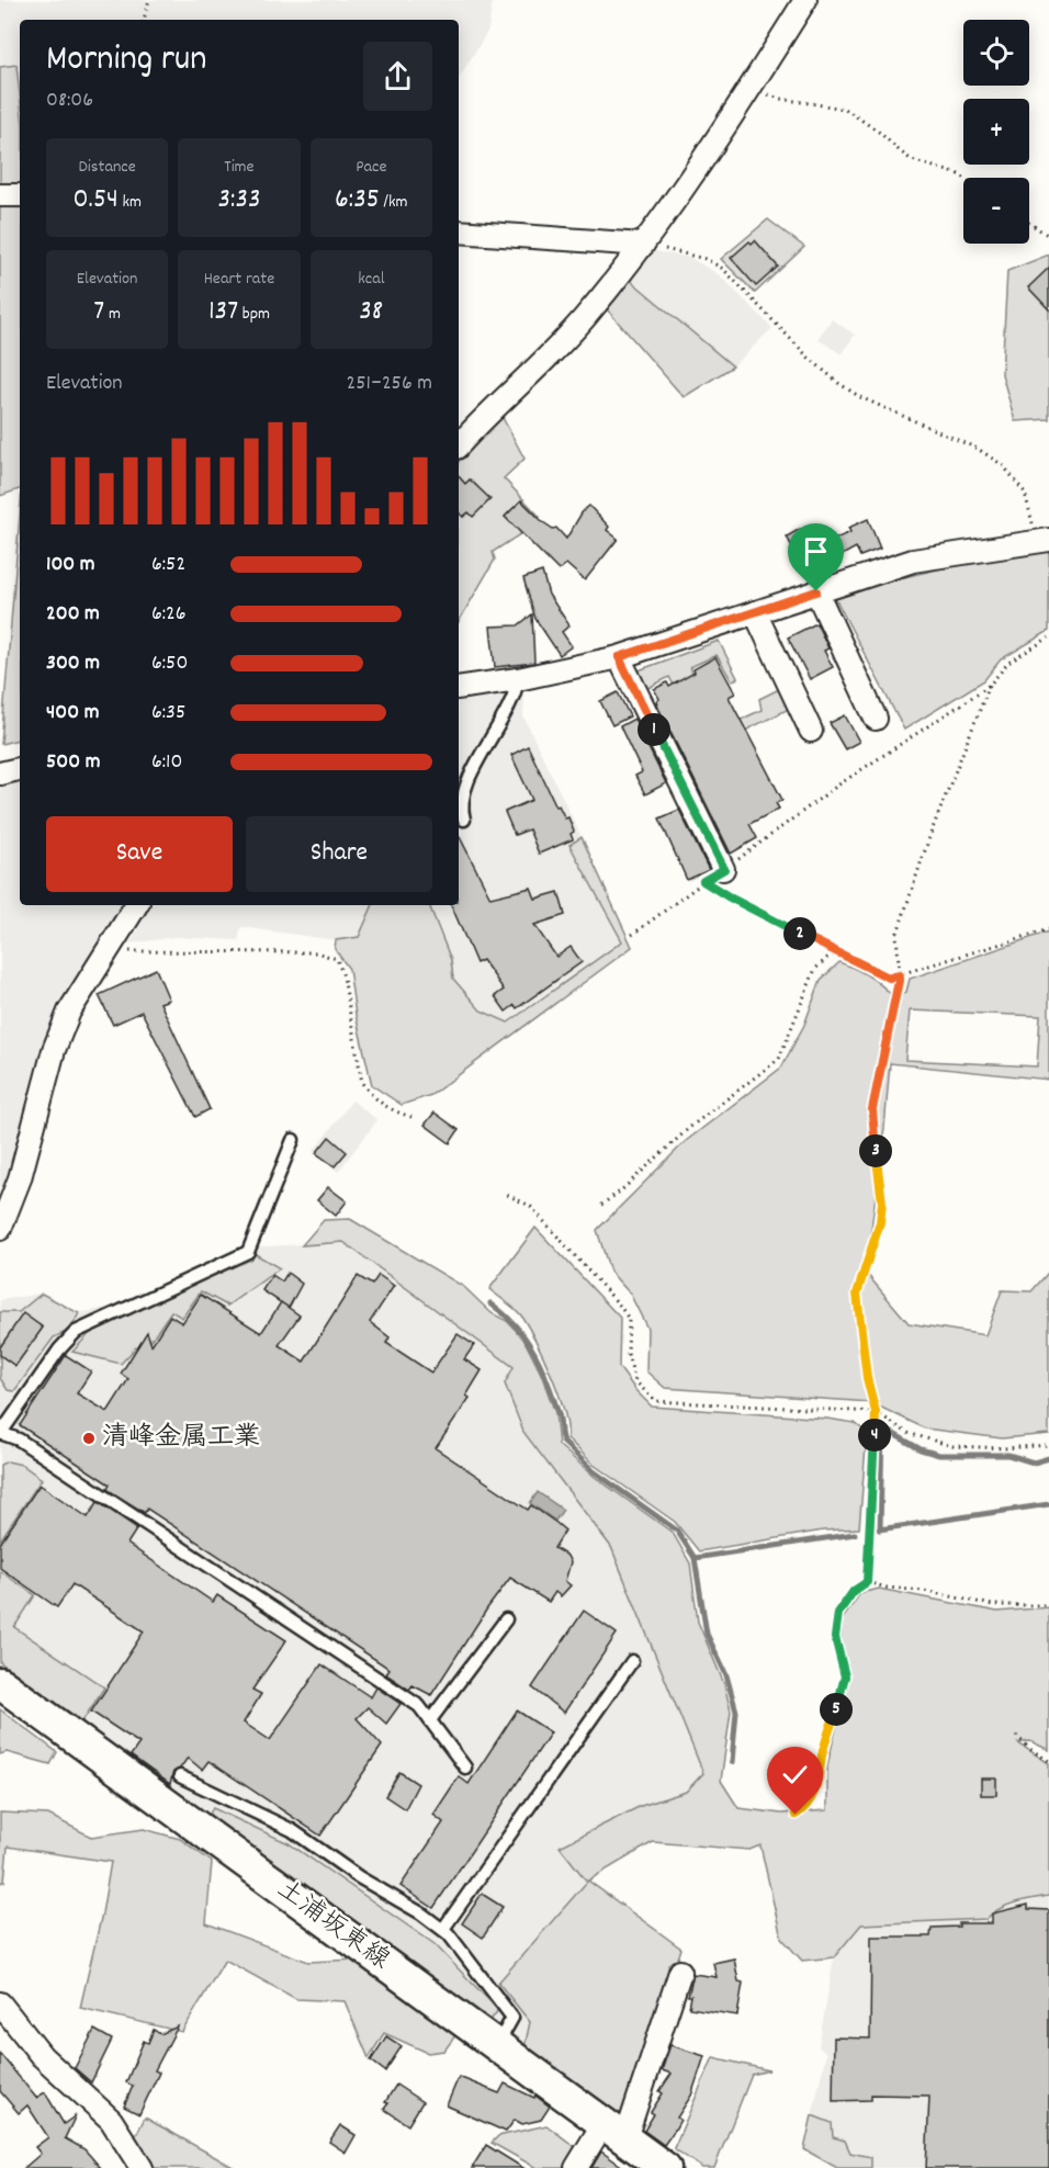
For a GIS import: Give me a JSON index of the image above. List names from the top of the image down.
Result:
{
  "streets": {
    "main road": ["土浦坂東線"]
  },
  "places": ["清峰金属工業"],
  "page": {
    "map_buttons": ["+", "−"],
    "heading": ["Morning run", "08:06"],
    "stats": [
      ["Distance", "0.54 km"],
      ["Time", "3:33"],
      ["Pace", "6:35 /km"],
      ["Elevation", "7 m"],
      ["Heart rate", "137 bpm"],
      ["kcal", "38"]
    ],
    "chart": ["Elevation", "251–256 m"],
    "list": [
      {
        "name": "100 m",
        "note": "6:52"
      },
      {
        "name": "200 m",
        "note": "6:26"
      },
      {
        "name": "300 m",
        "note": "6:50"
      },
      {
        "name": "400 m",
        "note": "6:35"
      },
      {
        "name": "500 m",
        "note": "6:10"
      }
    ],
    "pins": [
      "1",
      "2",
      "3",
      "4",
      "5"
    ],
    "buttons": ["Save", "Share"]
  }
}
